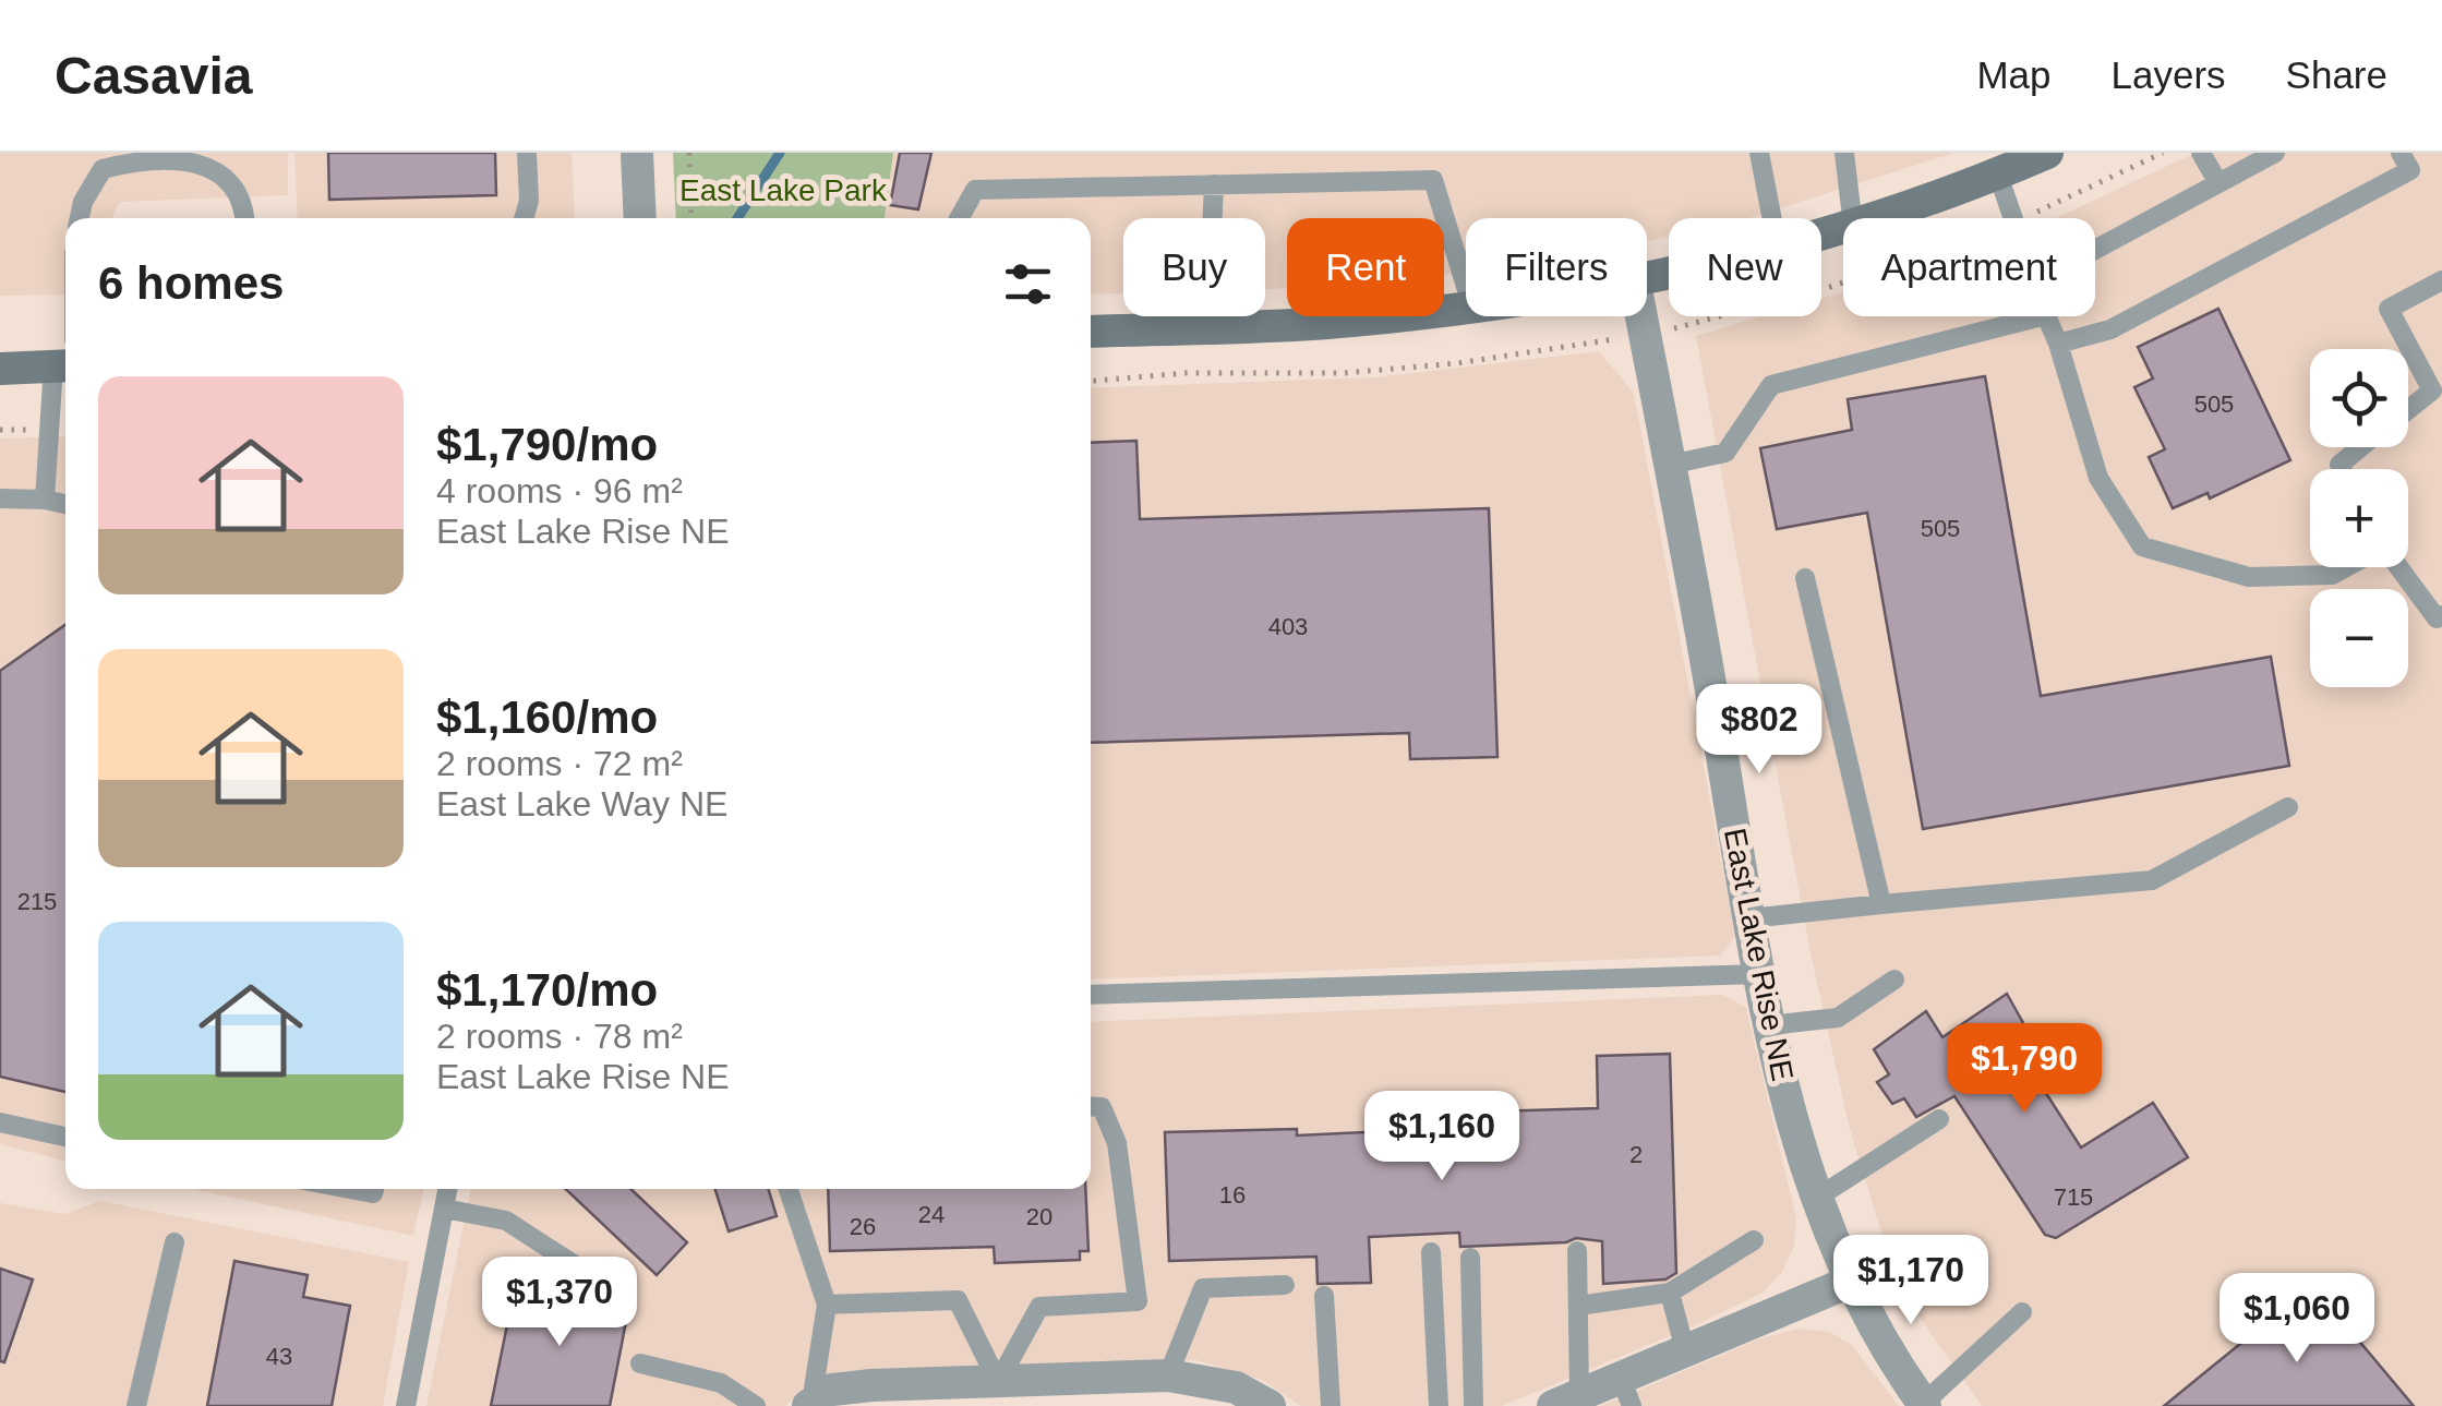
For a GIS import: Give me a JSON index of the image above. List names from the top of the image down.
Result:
{
  "streets": {
    "street": ["East Lake Rise NE"]
  },
  "parks": ["East Lake Park"],
  "house_numbers": [
    "505",
    "505",
    "403",
    "215",
    "2",
    "16",
    "715",
    "24",
    "20",
    "26",
    "43"
  ],
  "page": {
    "header": "Casavia",
    "nav": ["Map", "Layers", "Share"],
    "chip": [
      "Buy",
      "Rent",
      "Filters",
      "New",
      "Apartment"
    ],
    "heading": "6 homes",
    "map_buttons": ["+", "−"],
    "list": [
      {
        "name": "$1,790/mo",
        "note": "4 rooms · 96 m² · East Lake Rise NE"
      },
      {
        "name": "$1,160/mo",
        "note": "2 rooms · 72 m² · East Lake Way NE"
      },
      {
        "name": "$1,170/mo",
        "note": "2 rooms · 78 m² · East Lake Rise NE"
      }
    ],
    "price": [
      "$802",
      "$1,790",
      "$1,160",
      "$1,170",
      "$1,370",
      "$1,060"
    ]
  }
}
